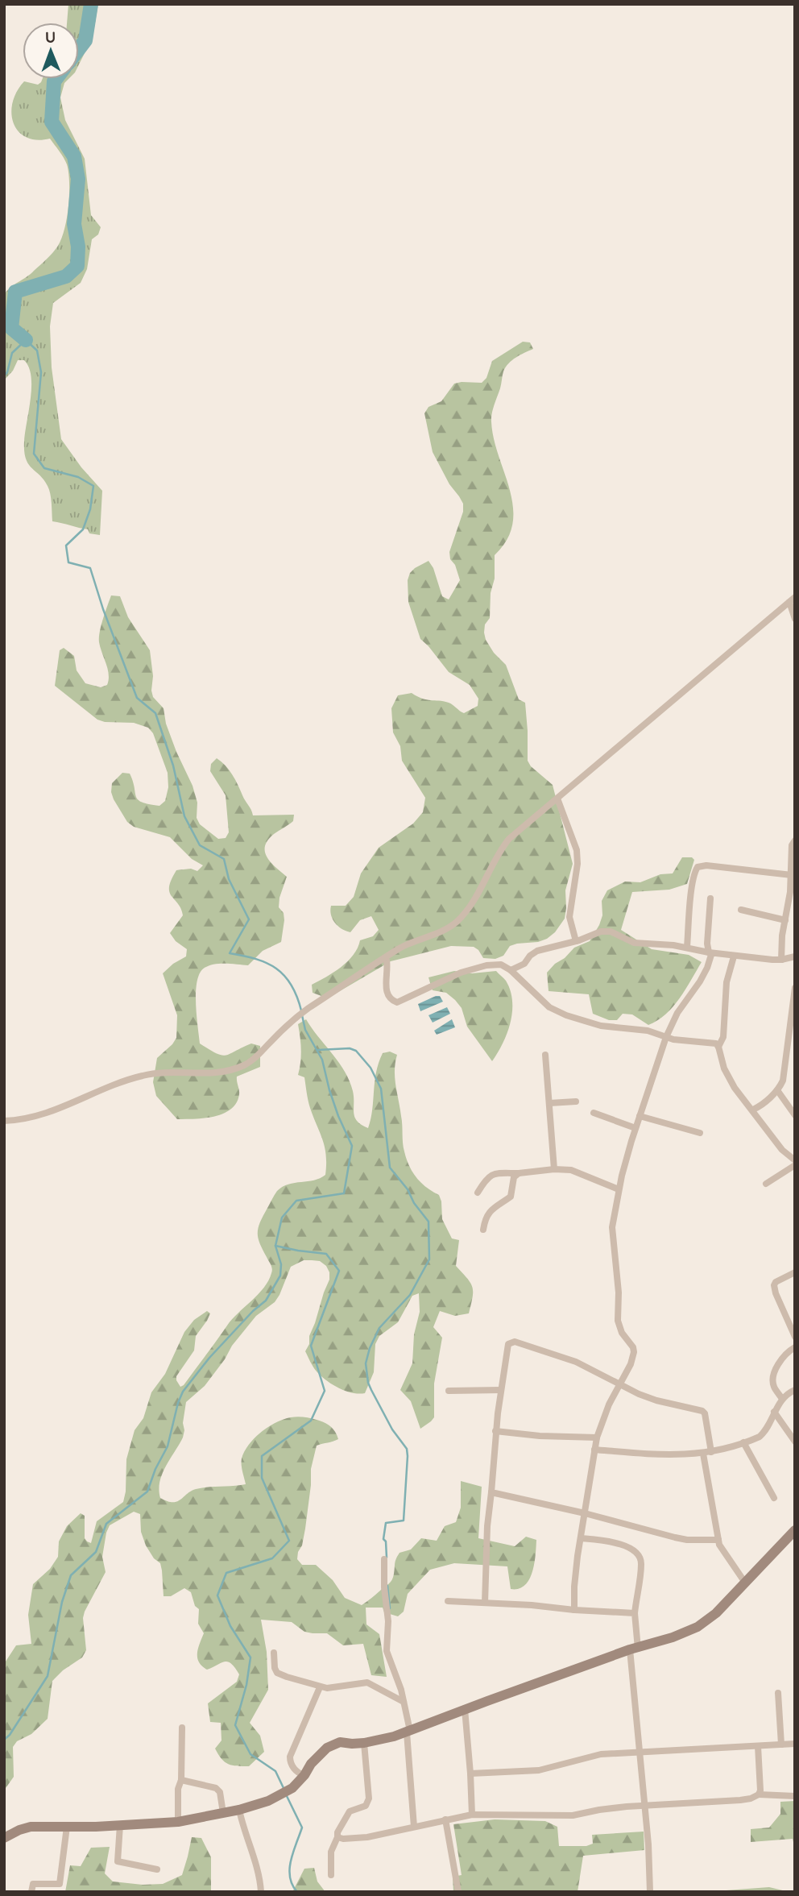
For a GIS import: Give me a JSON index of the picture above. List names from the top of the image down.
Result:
{
  "north": "top"
}
